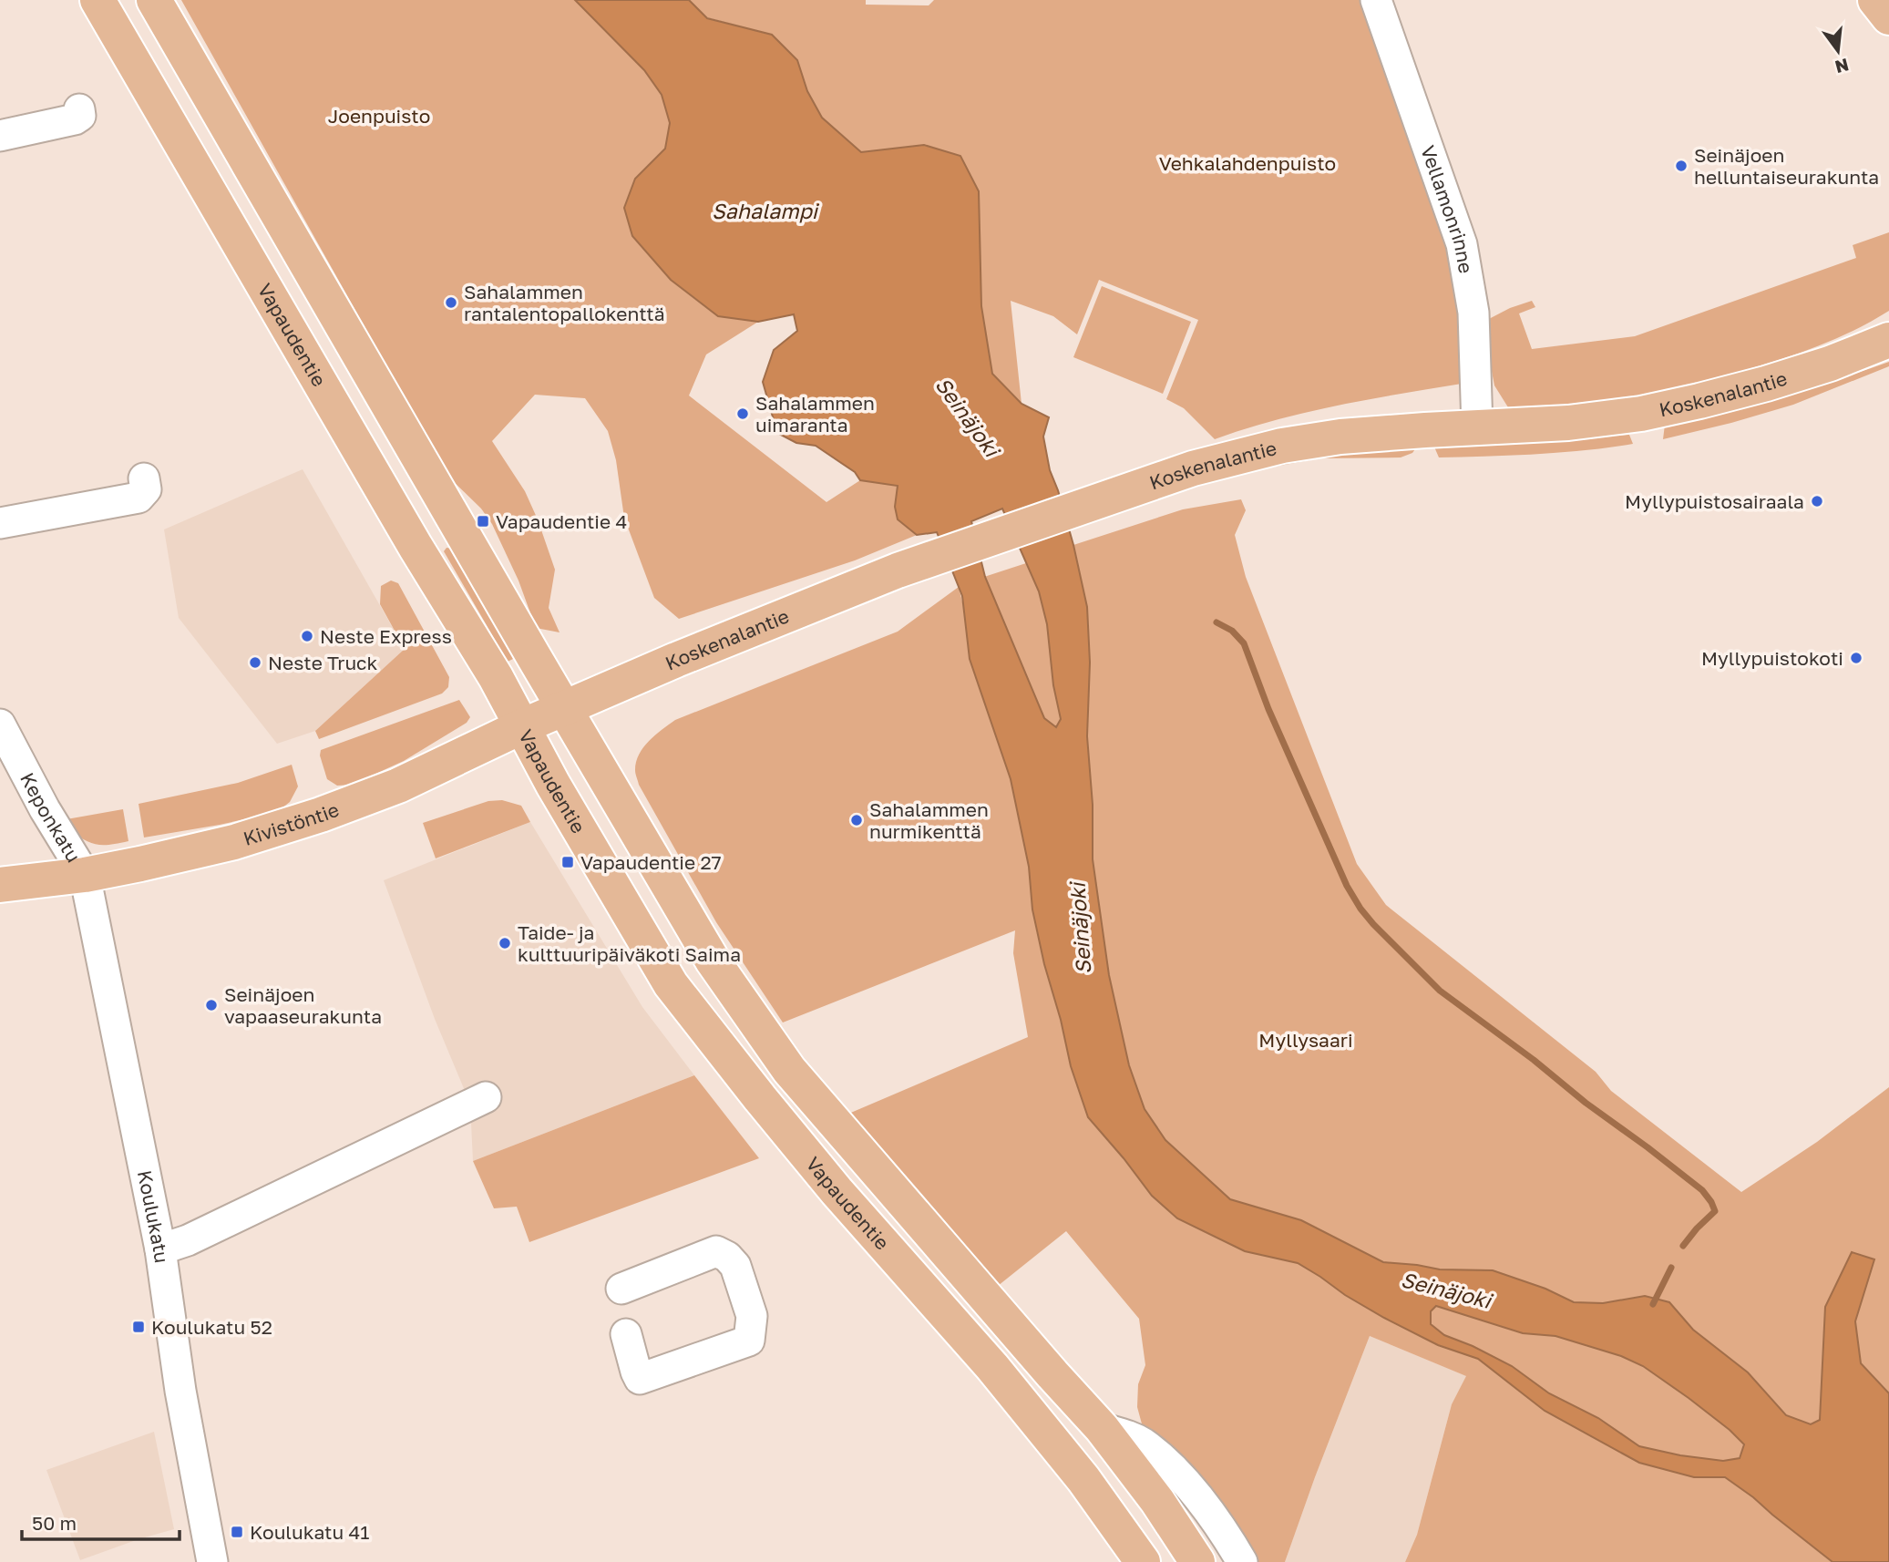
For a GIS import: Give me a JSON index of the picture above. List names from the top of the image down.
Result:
{
  "streets": {
    "main road": ["Vapaudentie", "Koskenalantie", "Kivistöntie"],
    "street": ["Vellamonrinne", "Keponkatu", "Koulukatu"]
  },
  "crossings": [
    ["Vellamonrinne", "Koskenalantie"],
    ["Vapaudentie", "Kivistöntie"],
    ["Koskenalantie", "Kivistöntie"],
    ["Keponkatu", "Kivistöntie"],
    ["Keponkatu", "Koulukatu"],
    ["Kivistöntie", "Koulukatu"]
  ],
  "water": ["Sahalampi", "Seinäjoki"],
  "parks": ["Joenpuisto", "Vehkalahdenpuisto", "Myllysaari"],
  "places": {
    "other": [
      "Seinäjoen helluntaiseurakunta",
      "Sahalammen rantalentopallokenttä",
      "Sahalammen uimaranta",
      "Myllypuistosairaala",
      "Neste Express",
      "Myllypuistokoti",
      "Neste Truck",
      "Sahalammen nurmikenttä",
      "Taide- ja kulttuuripäiväkoti Saima",
      "Seinäjoen vapaaseurakunta"
    ],
    "transit": [
      "Vapaudentie 4",
      "Vapaudentie 27",
      "Koulukatu 52",
      "Koulukatu 41"
    ]
  },
  "scale_bar": "50 m",
  "north": "bottom"
}
